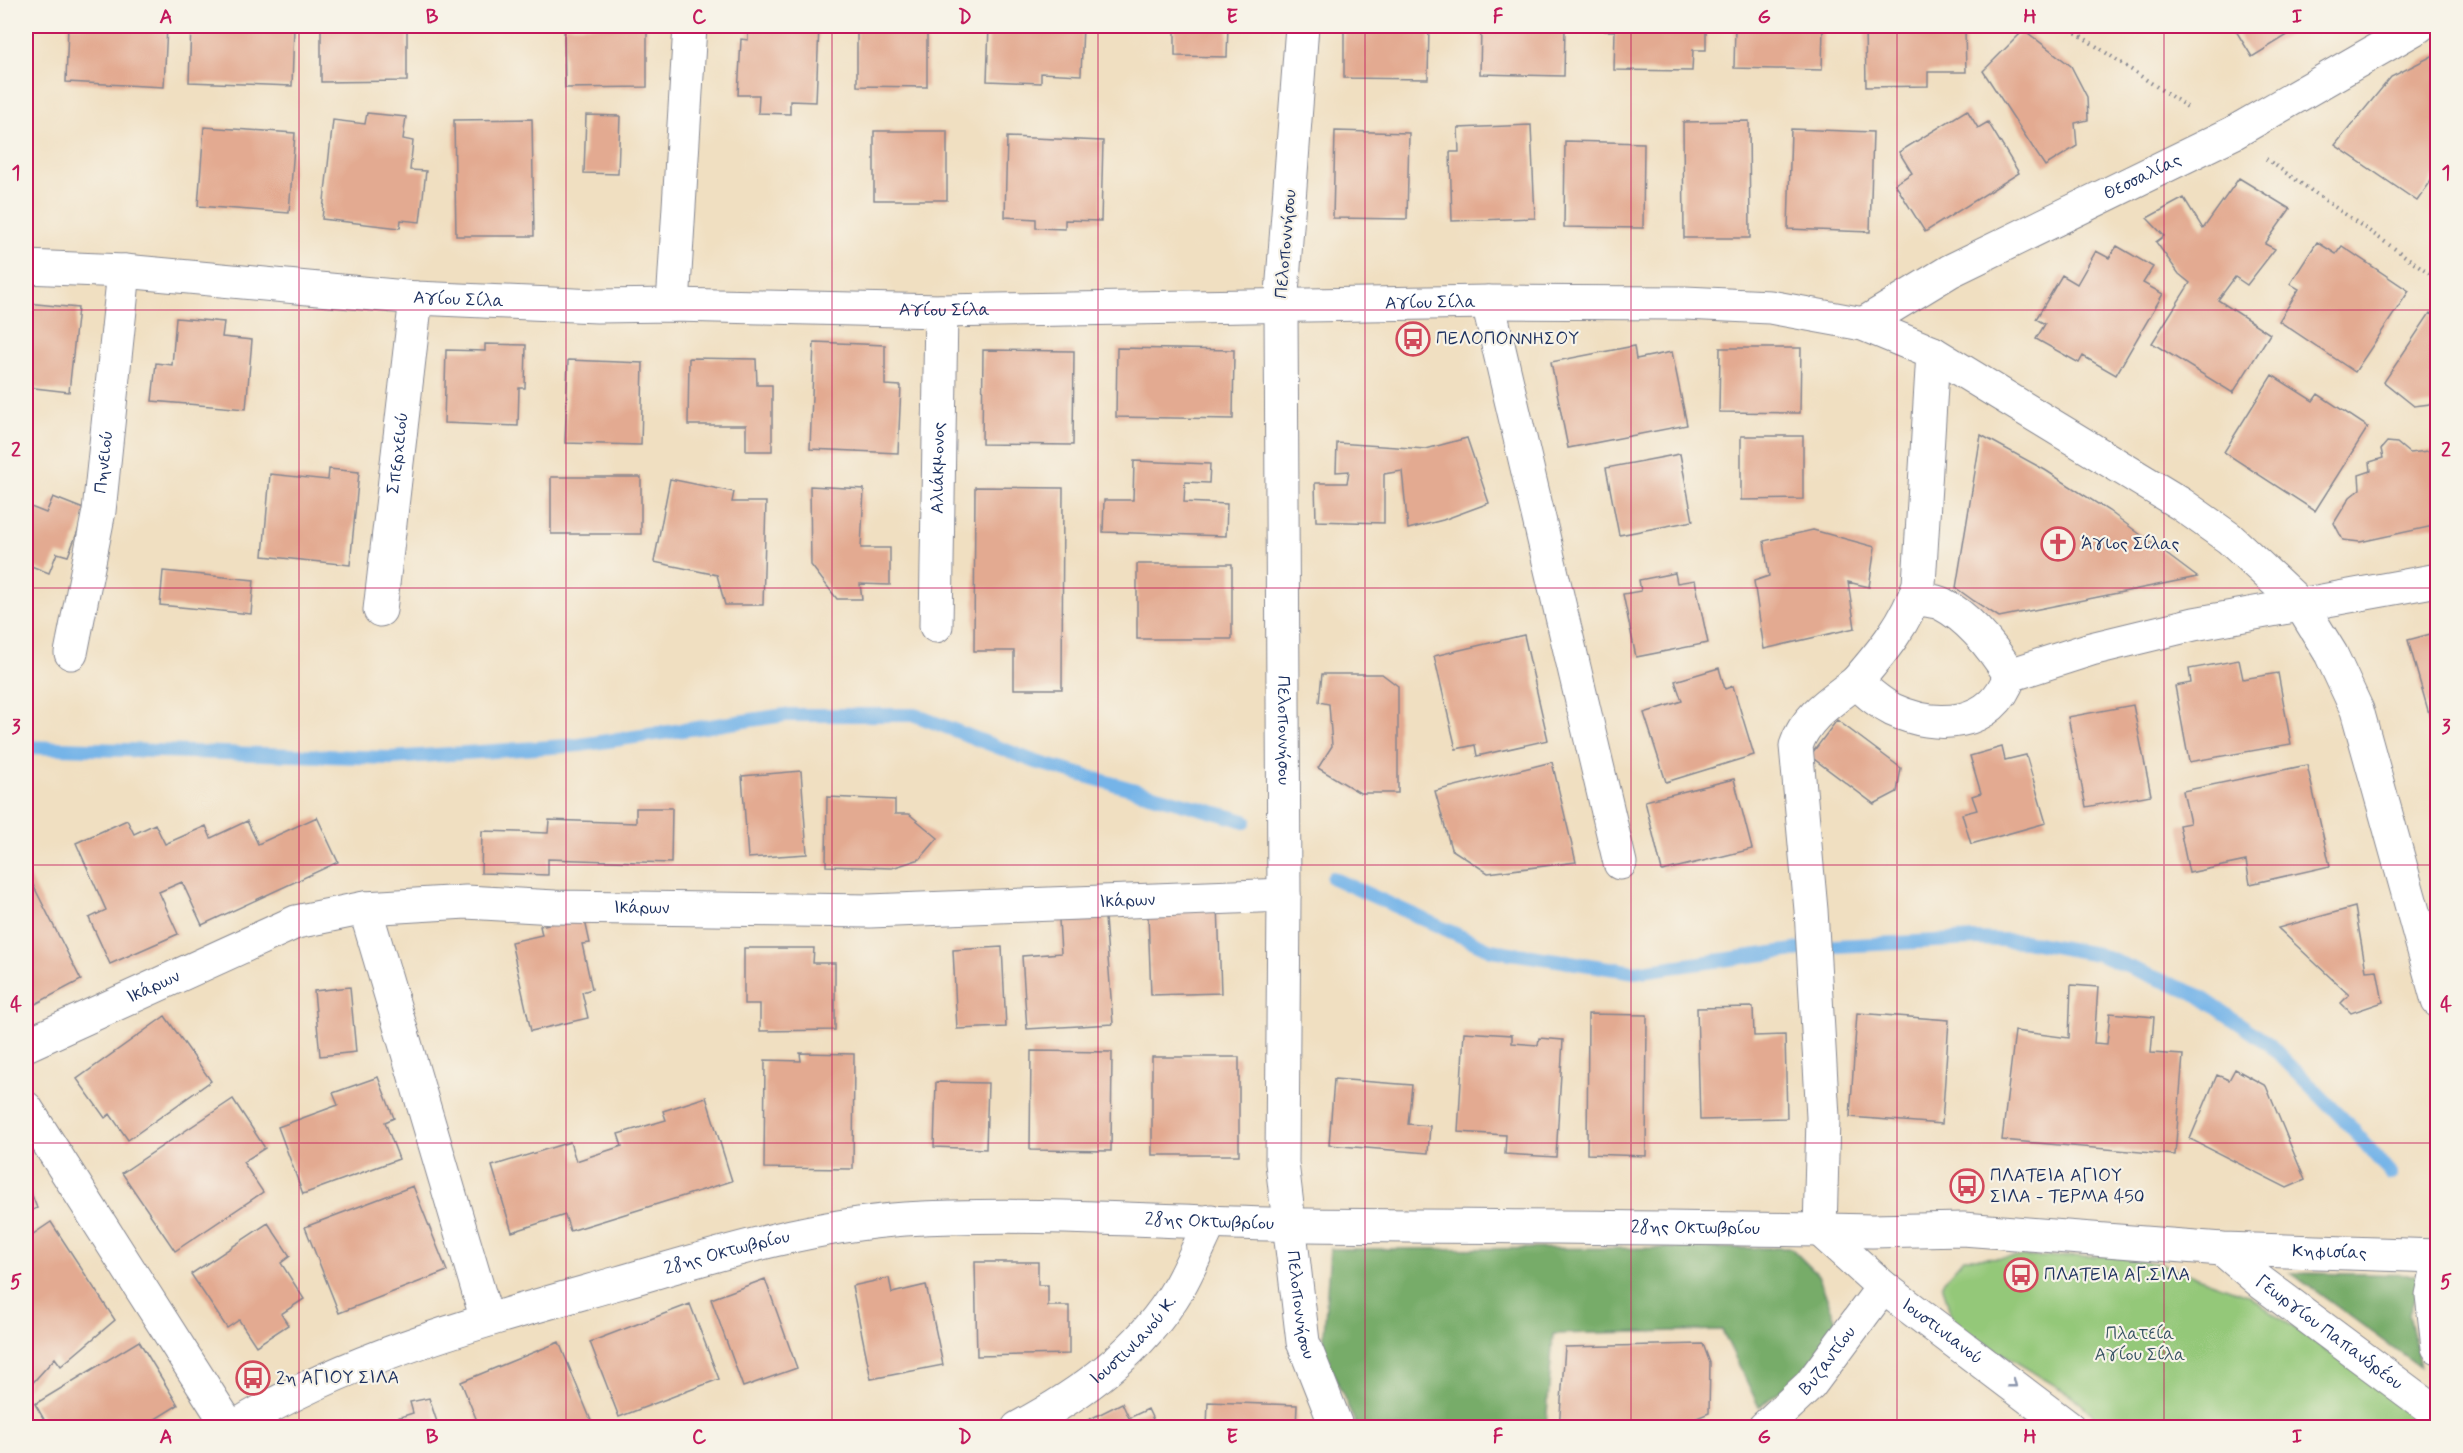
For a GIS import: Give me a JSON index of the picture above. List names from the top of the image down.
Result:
{
  "streets": {
    "street": [
      "Θεσσαλίας",
      "Πελοποννήσου",
      "Αγίου Σίλα",
      "Σπερχειού",
      "Πηνειού",
      "Αλιάκμονος",
      "Ικάρων",
      "28ης Οκτωβρίου",
      "Κηφισίας",
      "Ιουστινιανού",
      "Γεωργίου Παπανδρέου",
      "Ιουστινιανού Κ.",
      "Βυζαντίου"
    ]
  },
  "crossings": [
    ["Θεσσαλίας", "Αγίου Σίλα"],
    ["Πελοποννήσου", "Αγίου Σίλα"],
    ["Πελοποννήσου", "Ικάρων"],
    ["Πελοποννήσου", "28ης Οκτωβρίου"],
    ["Αγίου Σίλα", "Σπερχειού"],
    ["Αγίου Σίλα", "Πηνειού"],
    ["Αγίου Σίλα", "Αλιάκμονος"],
    ["28ης Οκτωβρίου", "Κηφισίας"],
    ["28ης Οκτωβρίου", "Ιουστινιανού"],
    ["28ης Οκτωβρίου", "Γεωργίου Παπανδρέου"],
    ["28ης Οκτωβρίου", "Ιουστινιανού Κ."],
    ["Κηφισίας", "Γεωργίου Παπανδρέου"],
    ["Ιουστινιανού", "Βυζαντίου"]
  ],
  "one_way": ["Ιουστινιανού"],
  "parks": ["Πλατεία Αγίου Σίλα"],
  "places": {
    "bus stop": [
      "ΠΕΛΟΠΟΝΝΗΣΟΥ",
      "ΠΛΑΤΕΙΑ ΑΓΙΟΥ ΣΙΛΑ - ΤΕΡΜΑ 450",
      "ΠΛΑΤΕΙΑ ΑΓ.ΣΙΛΑ",
      "2η ΑΓΙΟΥ ΣΙΛΑ"
    ],
    "church": ["Άγιος Σίλας"]
  },
  "grid": {
    "columns": [
      "A",
      "B",
      "C",
      "D",
      "E",
      "F",
      "G",
      "H",
      "I"
    ],
    "rows": [
      "1",
      "2",
      "3",
      "4",
      "5"
    ]
  }
}
